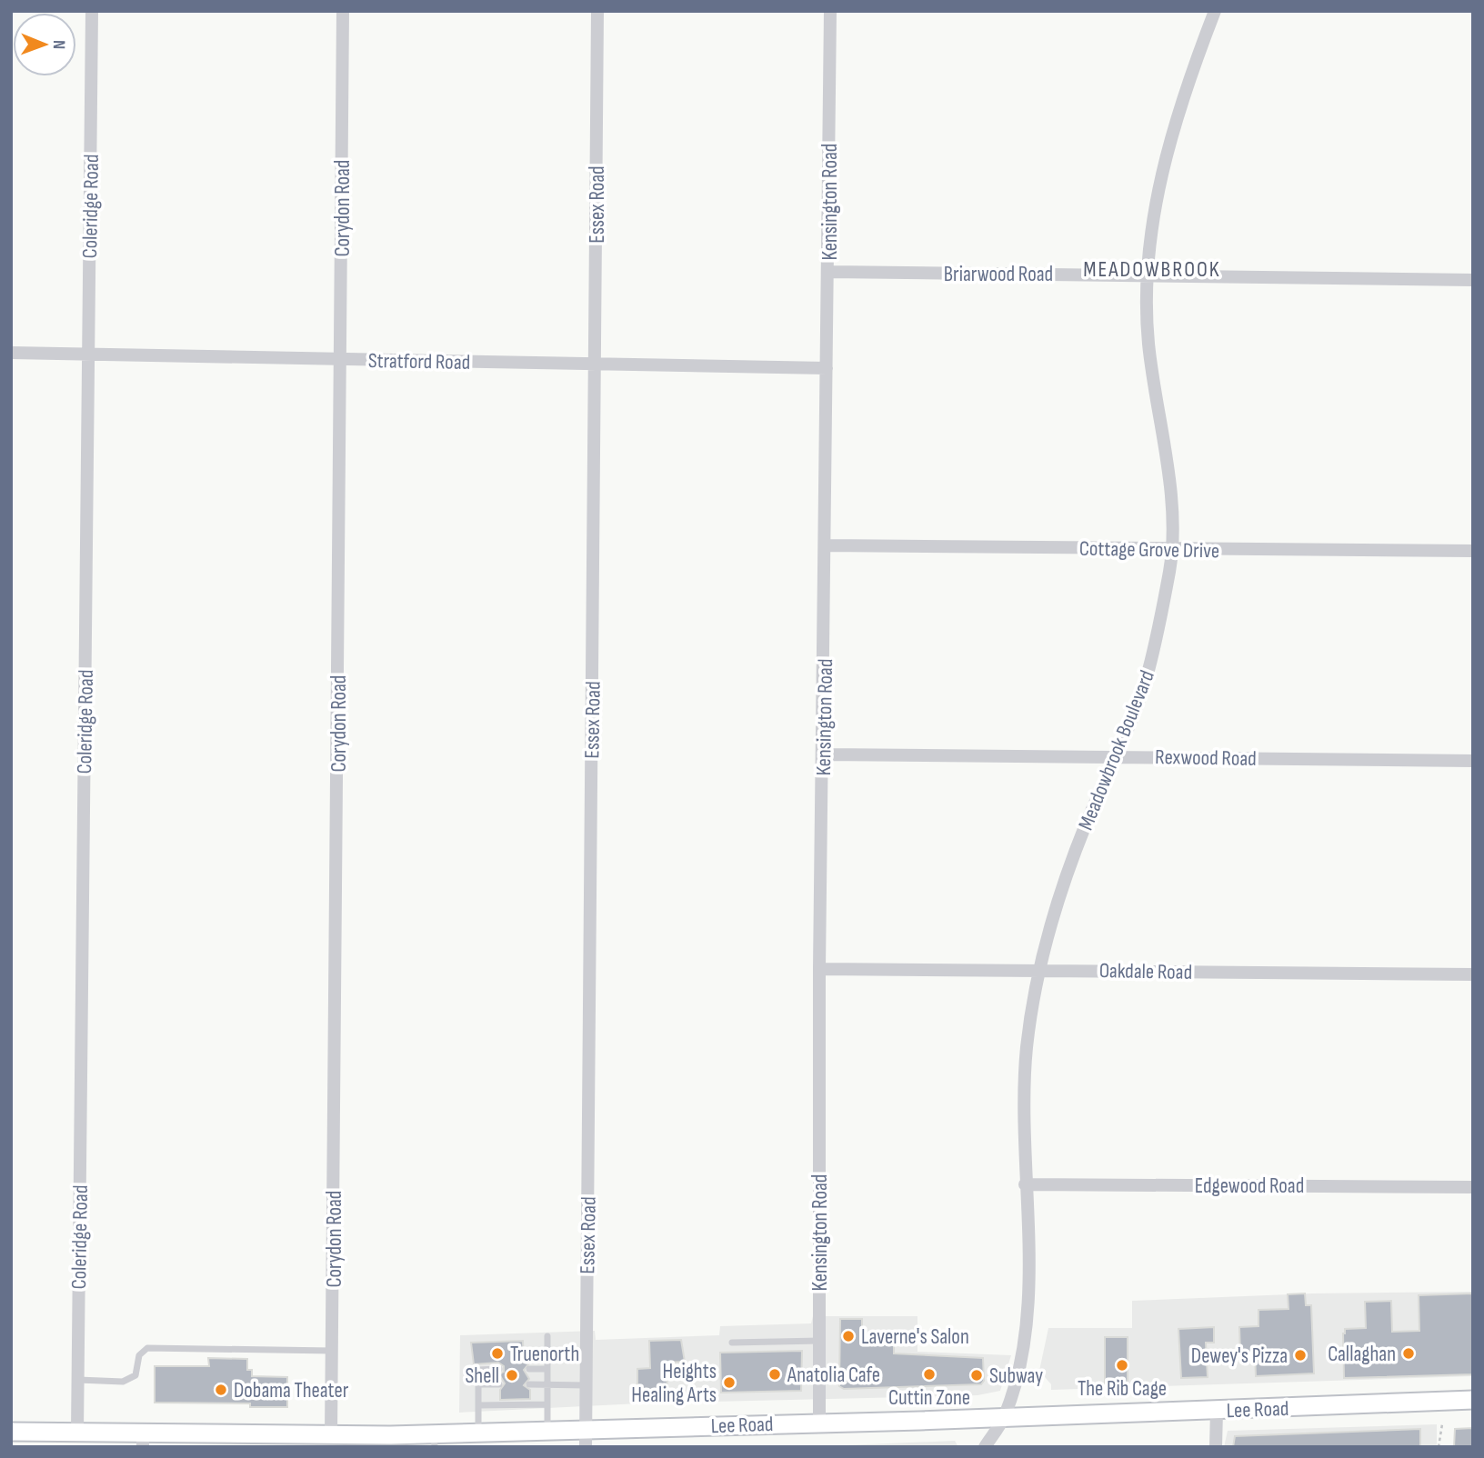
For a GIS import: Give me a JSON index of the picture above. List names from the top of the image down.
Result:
{
  "streets": {
    "main road": ["Lee Road"],
    "street": [
      "Kensington Road",
      "Essex Road",
      "Coleridge Road",
      "Corydon Road",
      "Briarwood Road",
      "Stratford Road",
      "Cottage Grove Drive",
      "Meadowbrook Boulevard",
      "Rexwood Road",
      "Oakdale Road",
      "Edgewood Road"
    ]
  },
  "crossings": [
    ["Kensington Road", "Briarwood Road"],
    ["Kensington Road", "Stratford Road"],
    ["Kensington Road", "Cottage Grove Drive"],
    ["Kensington Road", "Rexwood Road"],
    ["Kensington Road", "Oakdale Road"],
    ["Kensington Road", "Lee Road"],
    ["Essex Road", "Stratford Road"],
    ["Essex Road", "Lee Road"],
    ["Coleridge Road", "Stratford Road"],
    ["Coleridge Road", "Lee Road"],
    ["Corydon Road", "Stratford Road"],
    ["Corydon Road", "Lee Road"],
    ["Briarwood Road", "Meadowbrook Boulevard"],
    ["Cottage Grove Drive", "Meadowbrook Boulevard"],
    ["Meadowbrook Boulevard", "Rexwood Road"],
    ["Meadowbrook Boulevard", "Oakdale Road"],
    ["Meadowbrook Boulevard", "Edgewood Road"],
    ["Meadowbrook Boulevard", "Lee Road"]
  ],
  "districts": ["MEADOWBROOK"],
  "places": [
    "Laverne's Salon",
    "Truenorth",
    "Callaghan",
    "Dewey's Pizza",
    "The Rib Cage",
    "Anatolia Cafe",
    "Cuttin Zone",
    "Shell",
    "Subway",
    "Heights Healing Arts",
    "Dobama Theater"
  ],
  "north": "right"
}
